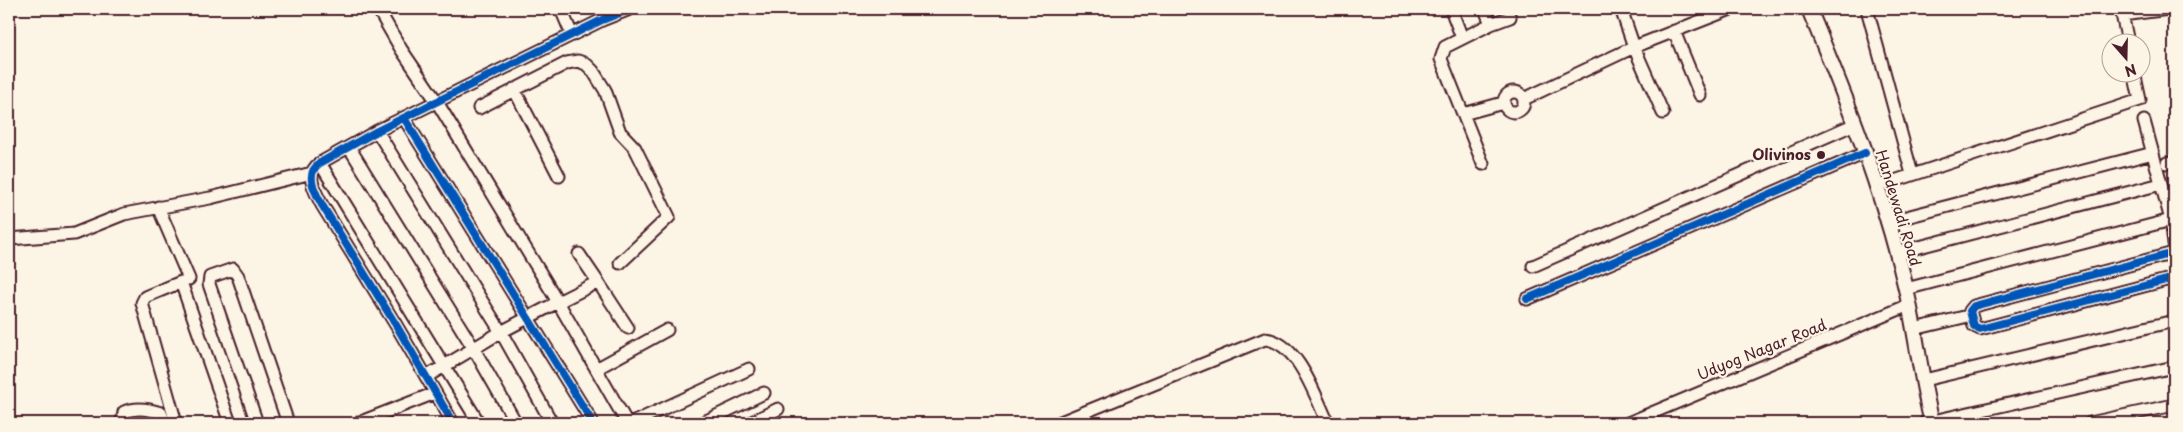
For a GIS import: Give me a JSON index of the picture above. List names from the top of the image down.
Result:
{
  "streets": {
    "main road": ["Handewadi Road"],
    "street": ["Udyog Nagar Road"]
  },
  "crossings": [
    ["Handewadi Road", "Udyog Nagar Road"]
  ],
  "places": ["Olivinos"],
  "north": "bottom"
}
